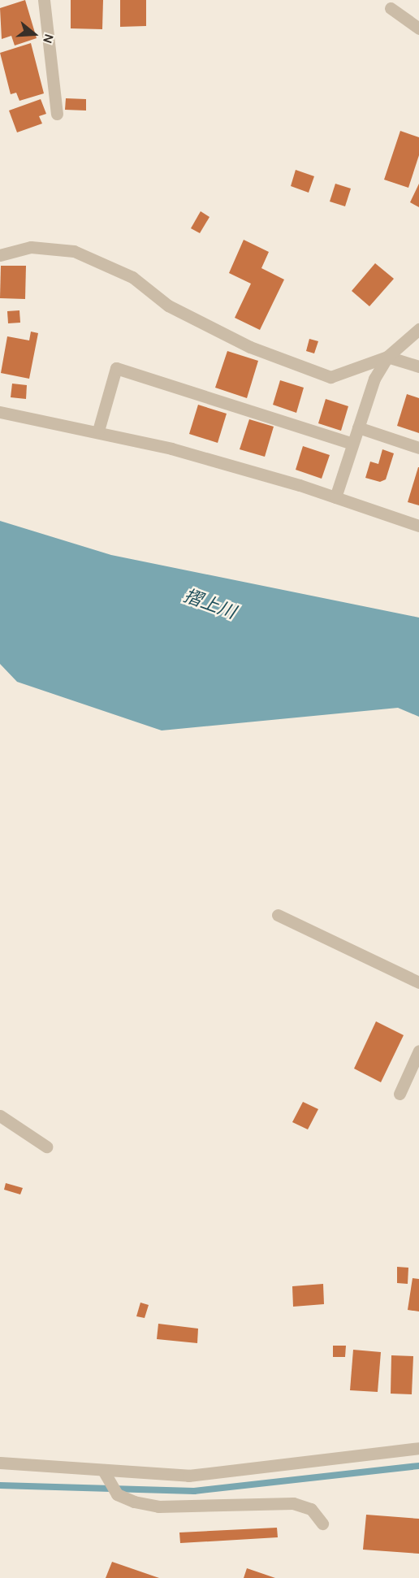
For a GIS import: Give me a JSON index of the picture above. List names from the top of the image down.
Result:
{
  "water": ["摺上川"],
  "north": "right"
}
